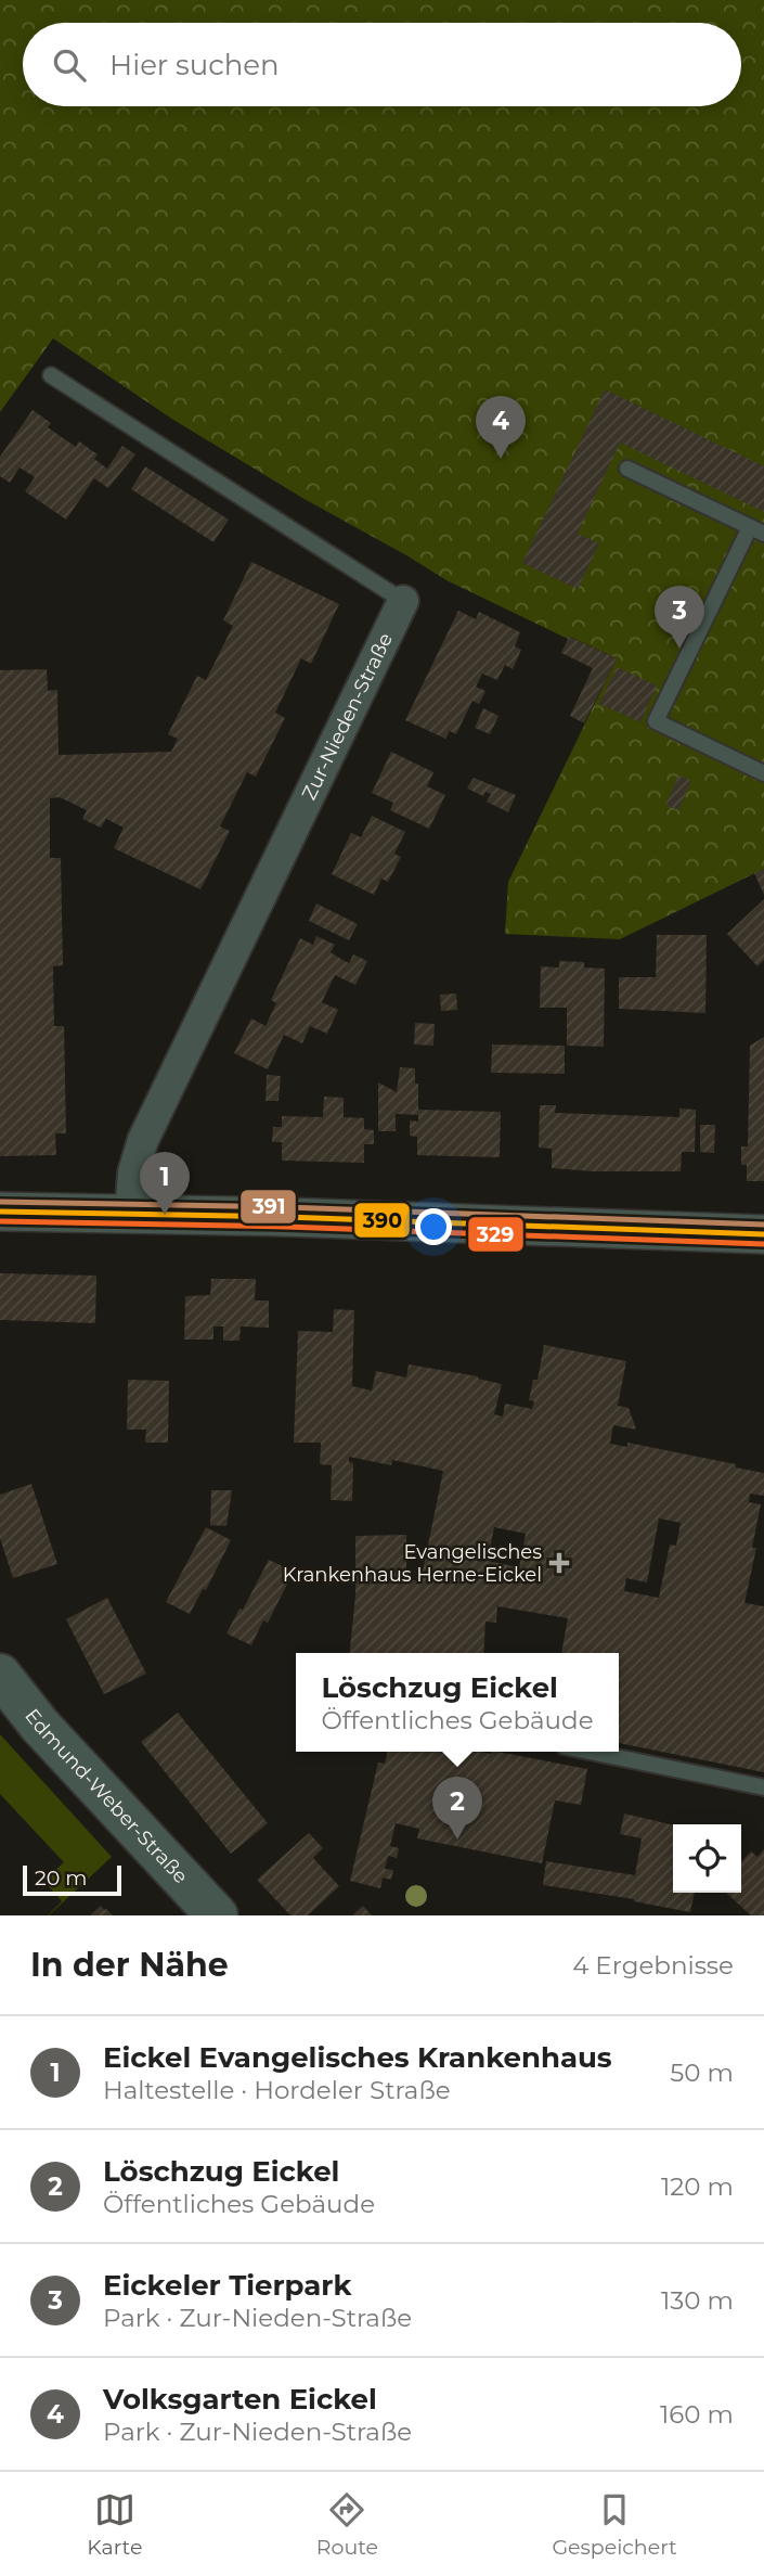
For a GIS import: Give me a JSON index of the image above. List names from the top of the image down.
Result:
{
  "streets": {
    "main road": ["Edmund-Weber-Straße"],
    "street": ["Zur-Nieden-Straße"]
  },
  "places": {
    "health": ["Evangelisches Krankenhaus Herne-Eickel"]
  },
  "lines": ["transit line 391", "transit line 390", "transit line 329"],
  "scale_bar": "20 m",
  "page": {
    "search": "Hier suchen",
    "pins": [
      "4",
      "3",
      "1",
      "2"
    ],
    "popup": ["Löschzug Eickel", "Öffentliches Gebäude"],
    "scale": "20 m",
    "heading": ["In der Nähe", "4 Ergebnisse"],
    "list": [
      {
        "mark": "1",
        "name": "Eickel Evangelisches Krankenhaus",
        "note": "Haltestelle · Hordeler Straße",
        "value": "50 m"
      },
      {
        "mark": "2",
        "name": "Löschzug Eickel",
        "note": "Öffentliches Gebäude",
        "value": "120 m"
      },
      {
        "mark": "3",
        "name": "Eickeler Tierpark",
        "note": "Park · Zur-Nieden-Straße",
        "value": "130 m"
      },
      {
        "mark": "4",
        "name": "Volksgarten Eickel",
        "note": "Park · Zur-Nieden-Straße",
        "value": "160 m"
      }
    ],
    "nav": ["Karte", "Route", "Gespeichert"]
  }
}
